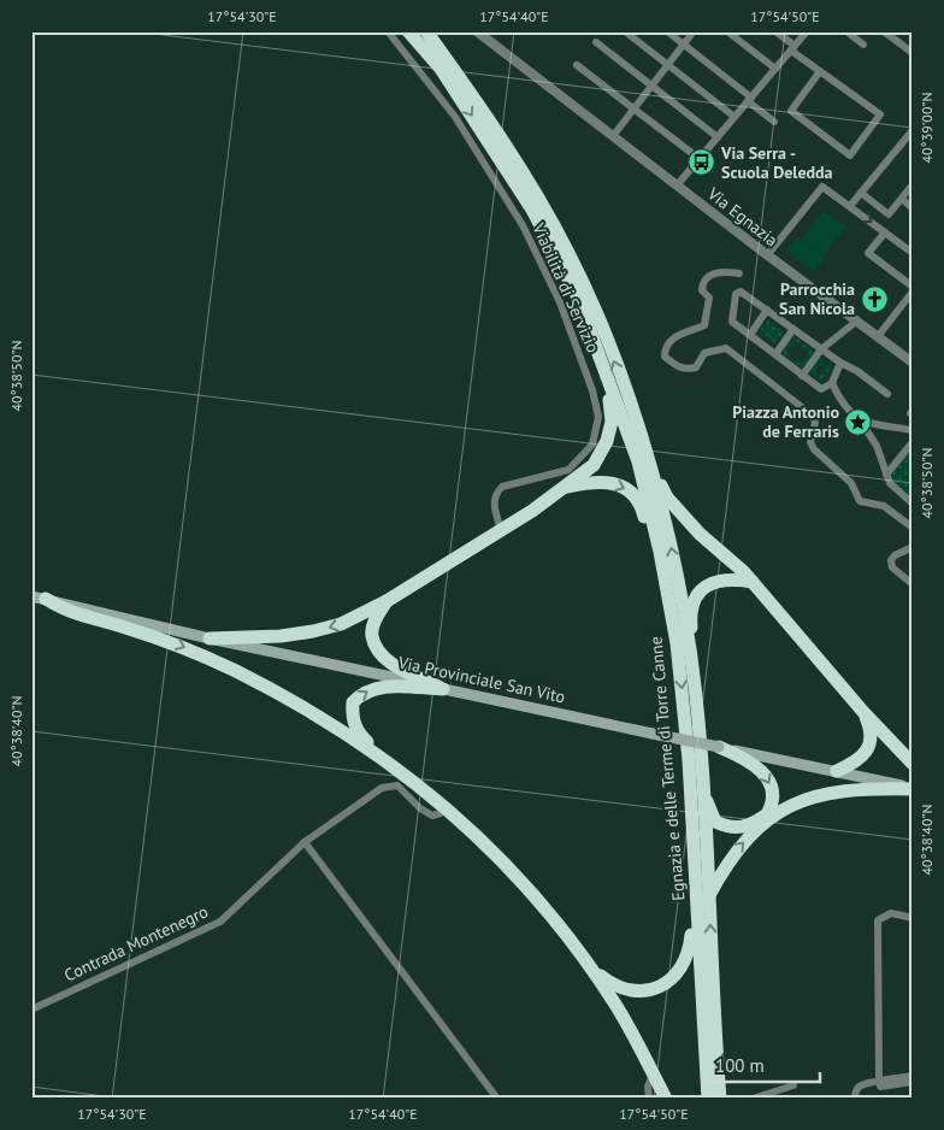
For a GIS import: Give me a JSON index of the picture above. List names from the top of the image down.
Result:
{
  "streets": {
    "highway": ["Egnazia e delle Terme di Torre Canne"],
    "main road": ["Via Provinciale San Vito"],
    "street": ["Via Egnazia", "Viabilità di Servizio", "Contrada Montenegro"]
  },
  "places": {
    "bus stop": ["Via Serra - Scuola Deledda"],
    "church": ["Parrocchia San Nicola"],
    "place": ["Piazza Antonio de Ferraris"]
  },
  "scale_bar": "100 m",
  "coordinates": [
    "17°54'30\"E",
    "17°54'40\"E",
    "17°54'50\"E",
    "40°39'00\"N",
    "40°38'50\"N",
    "40°38'40\"N"
  ]
}
